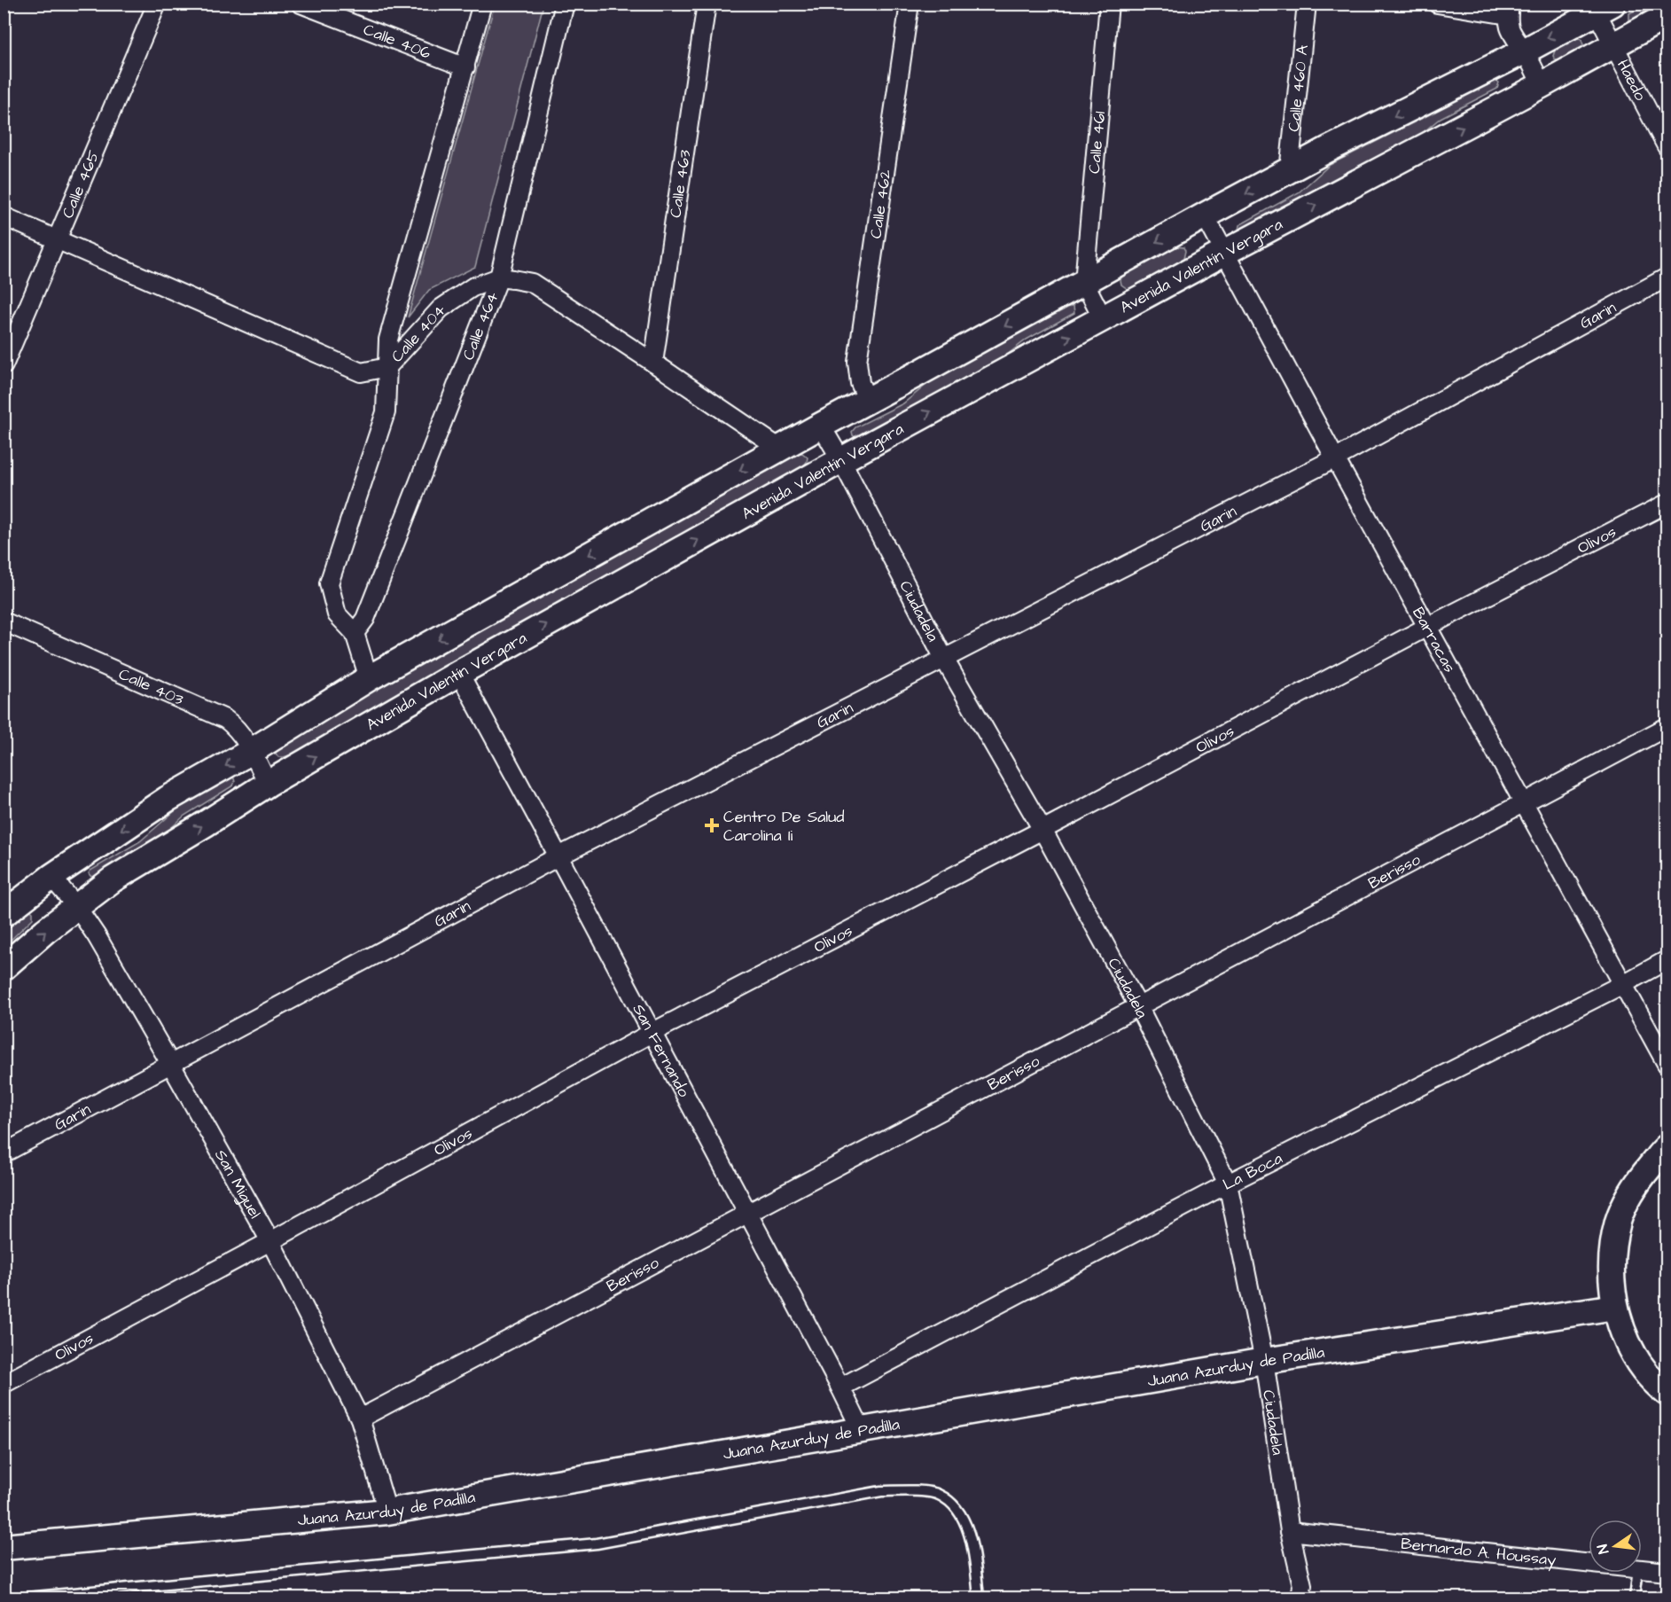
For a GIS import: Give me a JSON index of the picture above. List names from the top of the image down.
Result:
{
  "streets": {
    "street": [
      "Calle 406",
      "Haedo",
      "Calle 460 A",
      "Calle 461",
      "Calle 463",
      "Calle 465",
      "Calle 462",
      "Avenida Valentín Vergara",
      "Garin",
      "Calle 464",
      "Calle 404",
      "Olivos",
      "Ciudadela",
      "Barracas",
      "Calle 403",
      "Berisso",
      "San Fernando",
      "La Boca",
      "San Miguel",
      "Juana Azurduy de Padilla",
      "Bernardo A. Houssay"
    ]
  },
  "crossings": [
    ["Haedo", "Avenida Valentín Vergara"],
    ["Calle 465", "Calle 404"],
    ["Avenida Valentín Vergara", "Ciudadela"],
    ["Avenida Valentín Vergara", "Barracas"],
    ["Avenida Valentín Vergara", "Calle 403"],
    ["Avenida Valentín Vergara", "San Fernando"],
    ["Avenida Valentín Vergara", "San Miguel"],
    ["Garin", "Ciudadela"],
    ["Garin", "Barracas"],
    ["Garin", "San Fernando"],
    ["Garin", "San Miguel"],
    ["Calle 464", "Calle 404"],
    ["Olivos", "Ciudadela"],
    ["Olivos", "Barracas"],
    ["Olivos", "San Fernando"],
    ["Olivos", "San Miguel"],
    ["Ciudadela", "Berisso"],
    ["Ciudadela", "La Boca"],
    ["Ciudadela", "Juana Azurduy de Padilla"],
    ["Ciudadela", "Bernardo A. Houssay"],
    ["Barracas", "Berisso"],
    ["Barracas", "La Boca"],
    ["Berisso", "San Fernando"],
    ["Berisso", "San Miguel"],
    ["San Fernando", "La Boca"],
    ["San Fernando", "Juana Azurduy de Padilla"],
    ["San Miguel", "Juana Azurduy de Padilla"]
  ],
  "places": {
    "health": ["Centro De Salud Carolina Ii"]
  },
  "north": "left"
}
